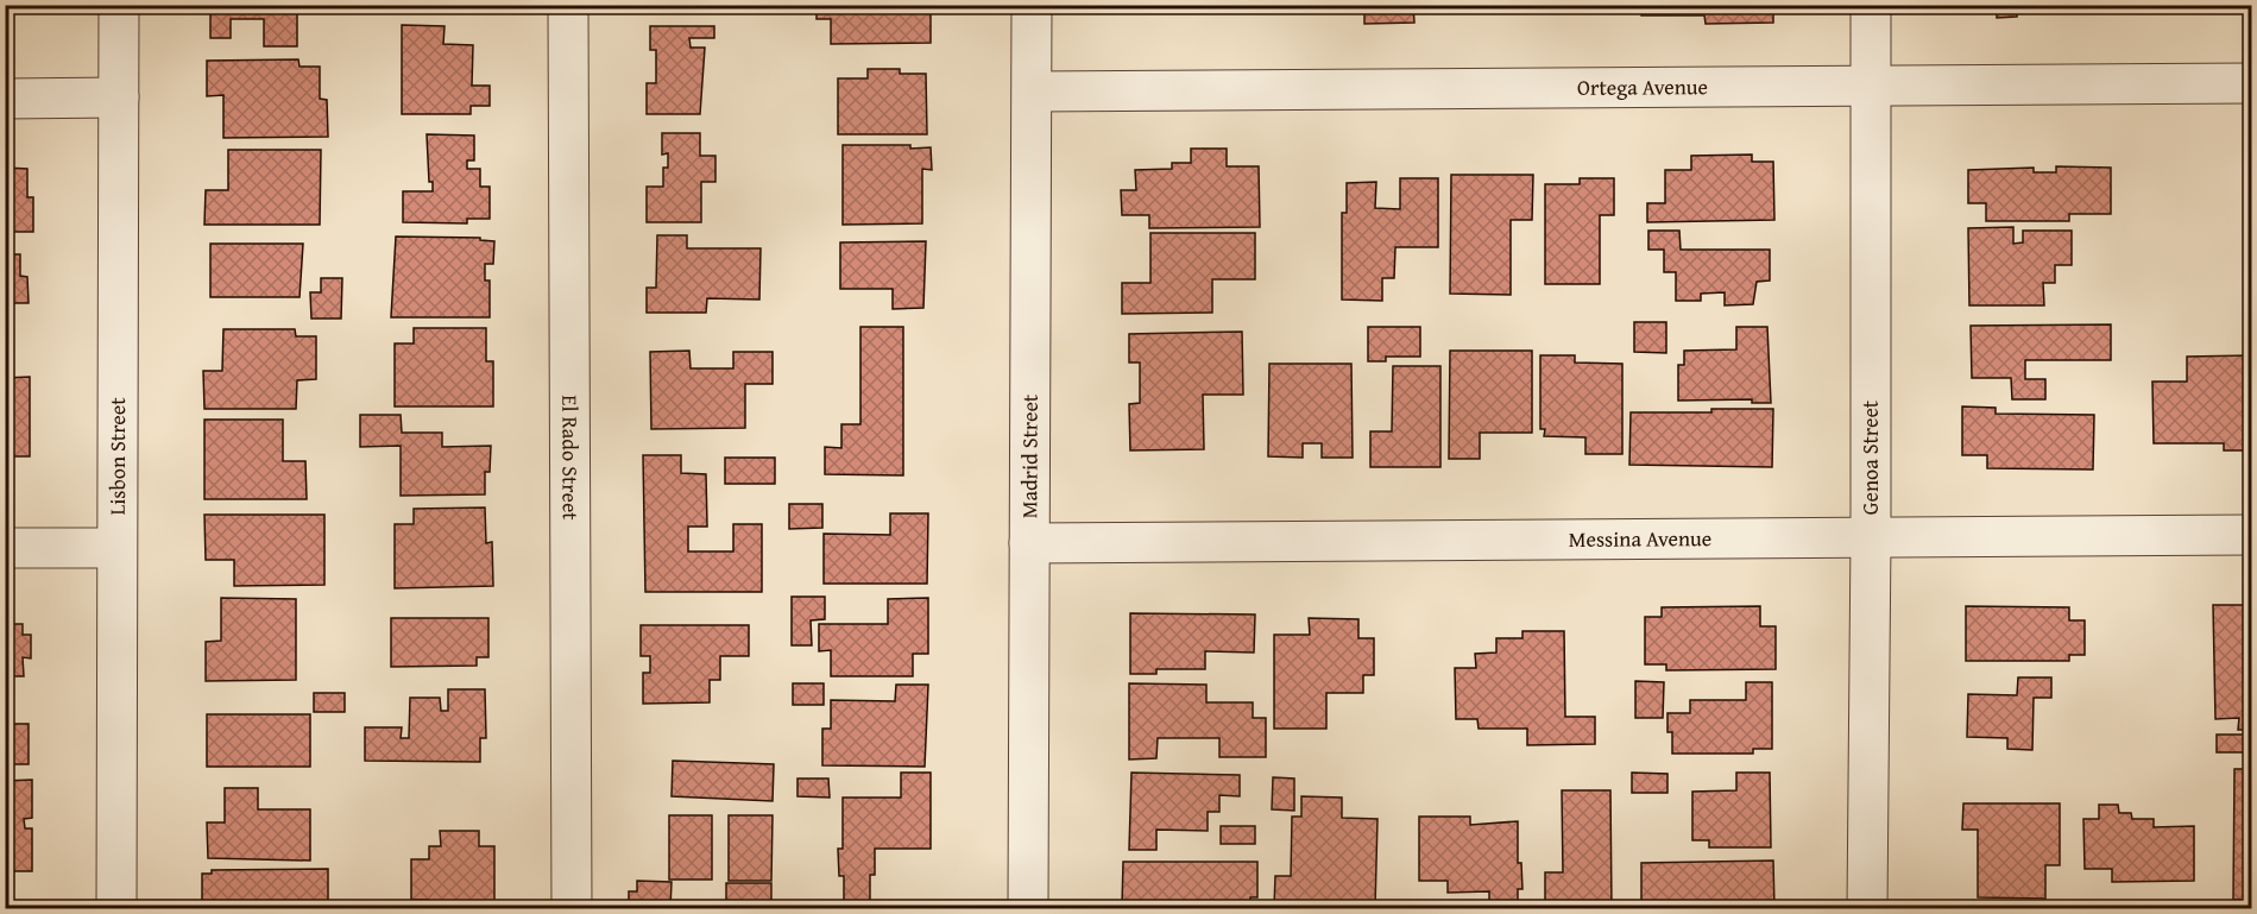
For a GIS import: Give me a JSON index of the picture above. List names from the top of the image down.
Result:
{
  "streets": {
    "street": [
      "Ortega Avenue",
      "Lisbon Street",
      "El Rado Street",
      "Madrid Street",
      "Genoa Street",
      "Messina Avenue"
    ]
  },
  "crossings": [
    ["Ortega Avenue", "Madrid Street"],
    ["Ortega Avenue", "Genoa Street"],
    ["Madrid Street", "Messina Avenue"],
    ["Genoa Street", "Messina Avenue"]
  ]
}
